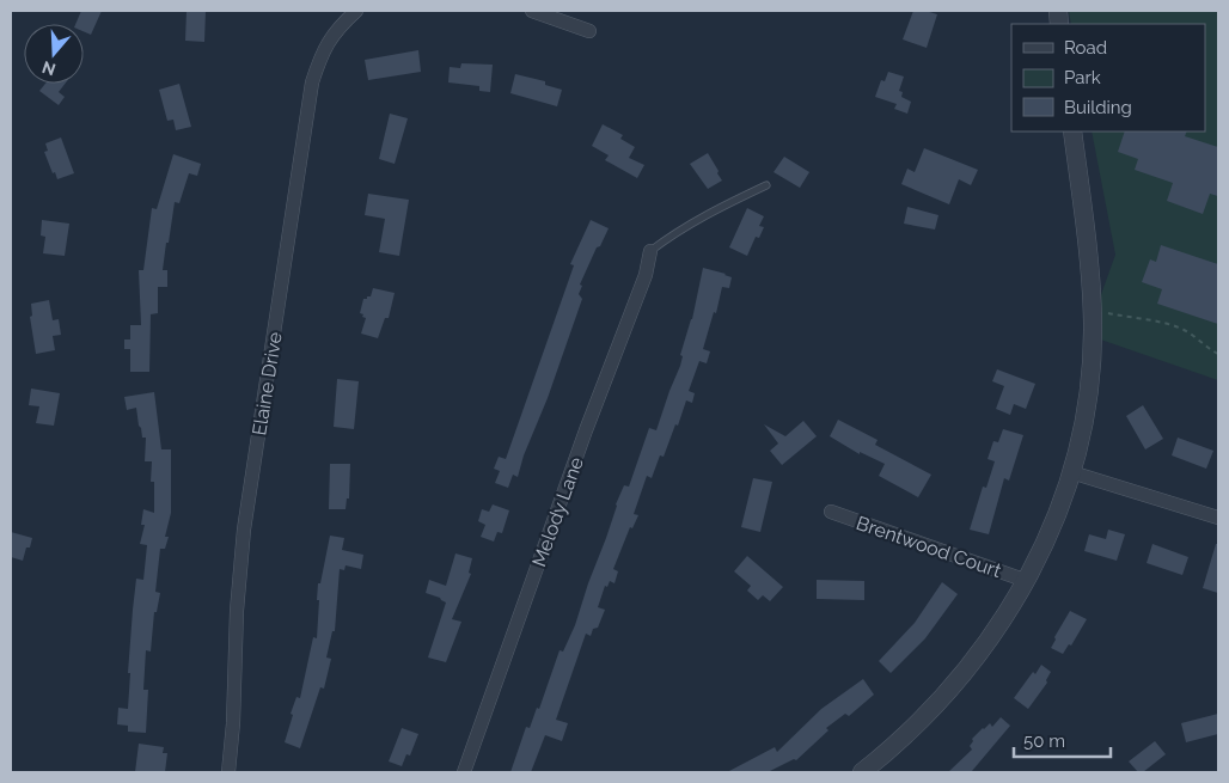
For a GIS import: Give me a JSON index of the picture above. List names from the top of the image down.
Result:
{
  "streets": {
    "street": ["Elaine Drive", "Melody Lane", "Brentwood Court"]
  },
  "legend": ["Road", "Park", "Building"],
  "scale_bar": "50 m",
  "north": "bottom"
}
